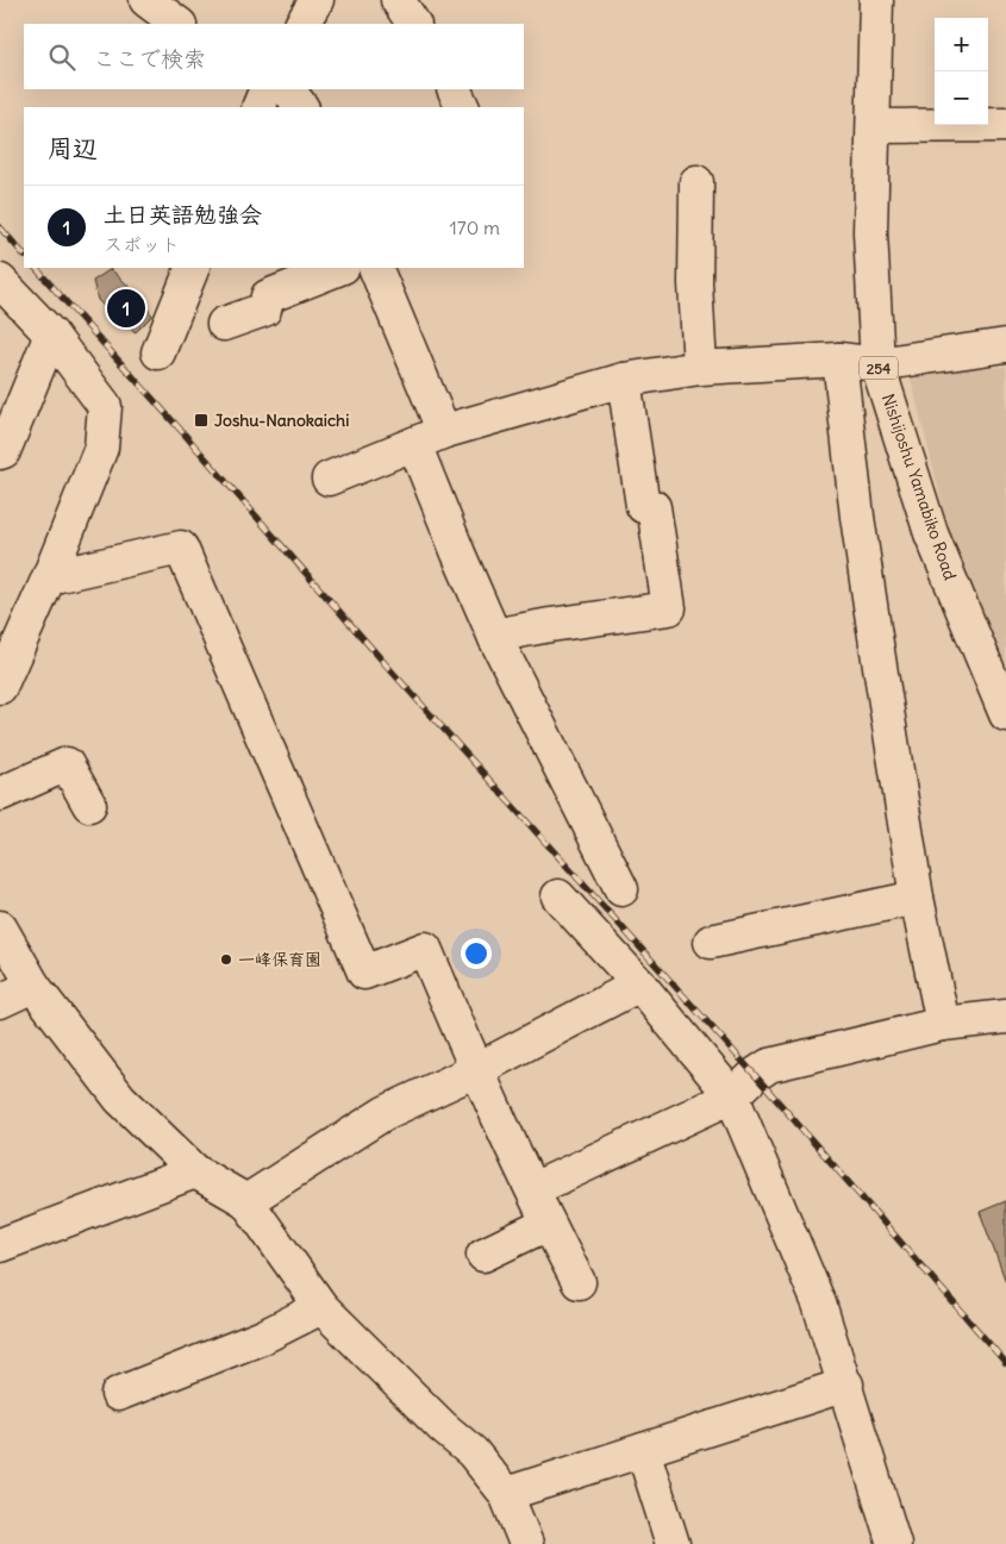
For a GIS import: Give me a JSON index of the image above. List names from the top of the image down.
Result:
{
  "streets": {
    "main road": ["254", "Nishijoshu Yamabiko Road"]
  },
  "places": {
    "transit": ["Joshu-Nanokaichi"],
    "other": ["一峰保育園"]
  },
  "page": {
    "map_buttons": ["+", "−"],
    "search": "ここで検索",
    "heading": "周辺",
    "list": [
      {
        "mark": "1",
        "name": "土日英語勉強会",
        "note": "スポット",
        "value": "170 m"
      }
    ],
    "pins": "1"
  }
}
